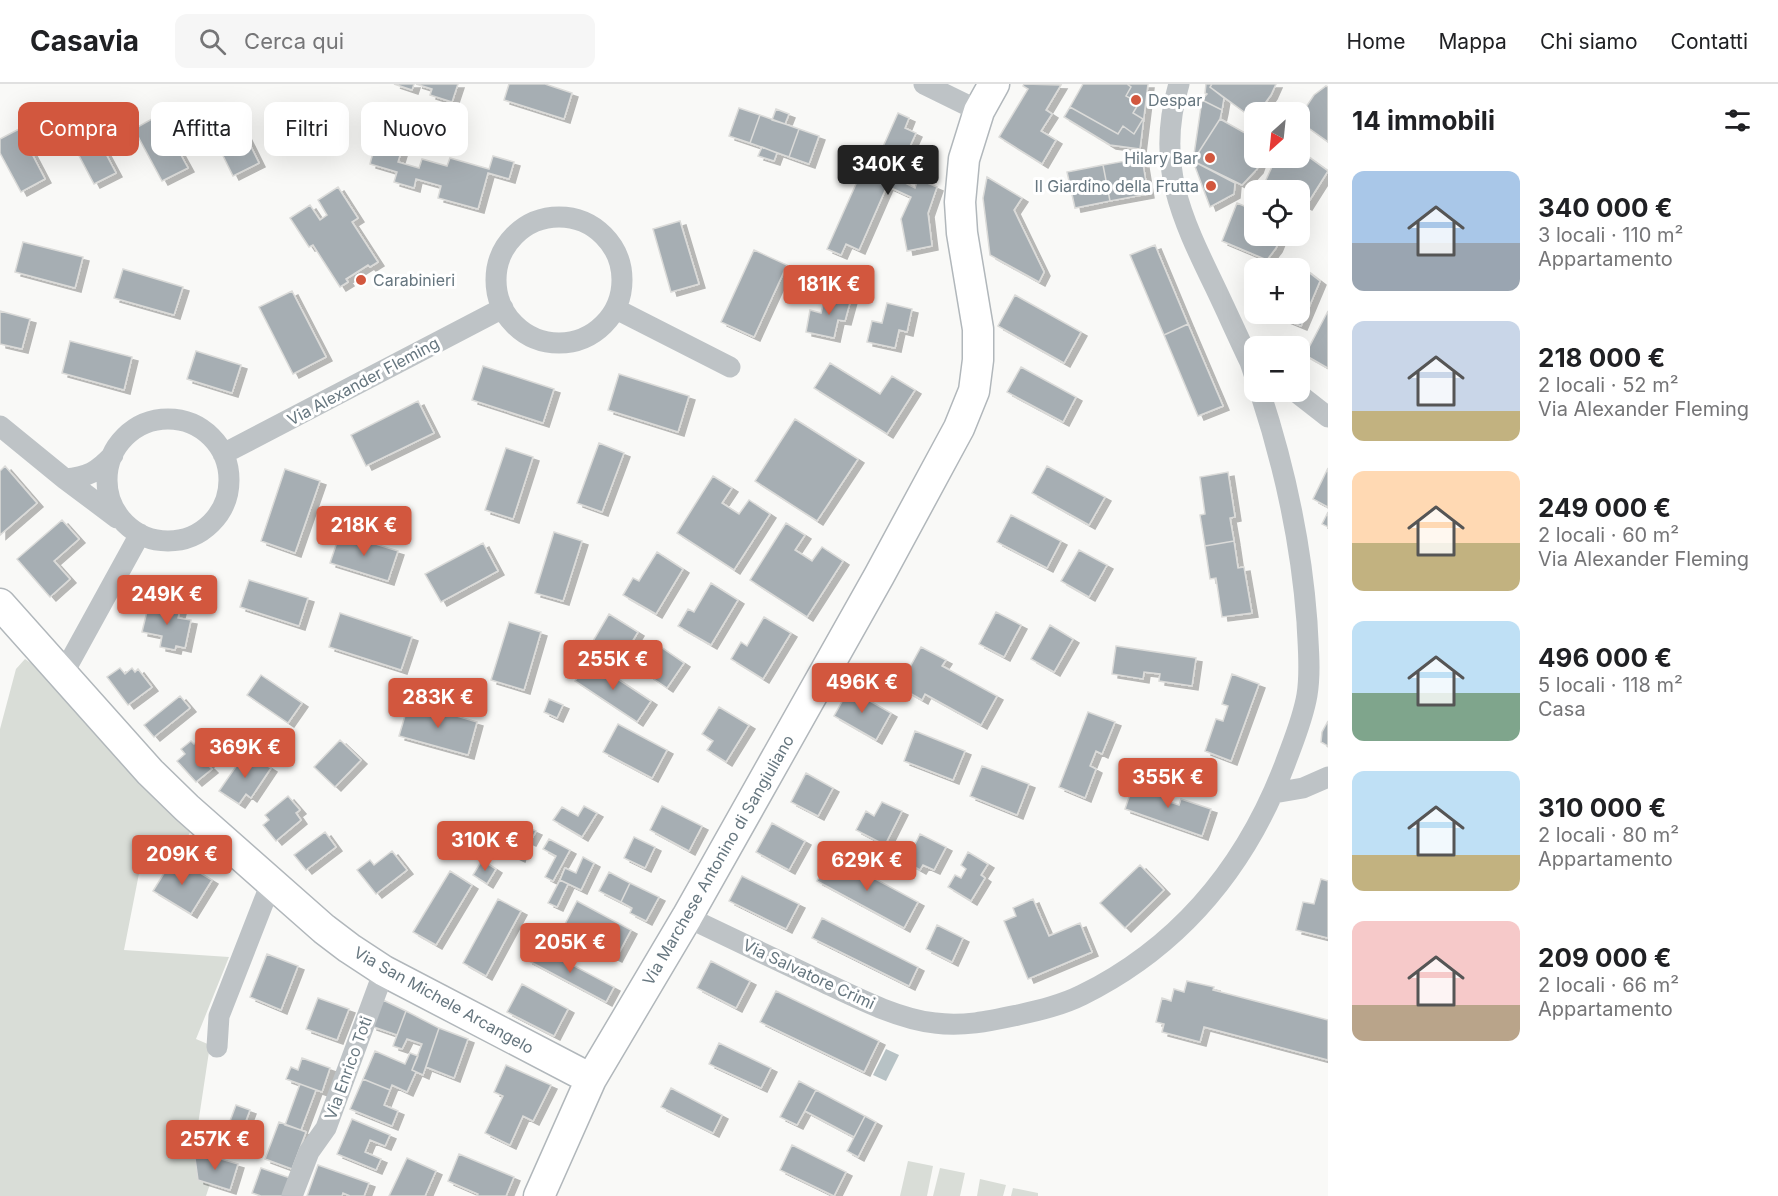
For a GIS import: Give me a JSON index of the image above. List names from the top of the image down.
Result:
{
  "streets": {
    "main road": ["Via Marchese Antonino di Sangiuliano", "Via San Michele Arcangelo"],
    "street": ["Via Alexander Fleming", "Via Salvatore Crimi", "Via Enrico Toti"]
  },
  "crossings": [
    ["Via Marchese Antonino di Sangiuliano", "Via Salvatore Crimi"],
    ["Via Marchese Antonino di Sangiuliano", "Via San Michele Arcangelo"],
    ["Via San Michele Arcangelo", "Via Enrico Toti"]
  ],
  "places": [
    "Despar",
    "Hilary Bar",
    "Il Giardino della Frutta",
    "Carabinieri"
  ],
  "north": "bottom left",
  "page": {
    "header": "Casavia",
    "search": "Cerca qui",
    "nav": [
      "Home",
      "Mappa",
      "Chi siamo",
      "Contatti"
    ],
    "heading": "14 immobili",
    "map_buttons": ["+", "−"],
    "chip": [
      "Compra",
      "Affitta",
      "Filtri",
      "Nuovo"
    ],
    "price": [
      "340K €",
      "181K €",
      "218K €",
      "249K €",
      "255K €",
      "496K €",
      "283K €",
      "369K €",
      "355K €",
      "310K €",
      "209K €",
      "629K €",
      "205K €",
      "257K €"
    ],
    "list": [
      {
        "name": "340 000 €",
        "note": "3 locali · 110 m² · Appartamento"
      },
      {
        "name": "218 000 €",
        "note": "2 locali · 52 m² · Via Alexander Fleming"
      },
      {
        "name": "249 000 €",
        "note": "2 locali · 60 m² · Via Alexander Fleming"
      },
      {
        "name": "496 000 €",
        "note": "5 locali · 118 m² · Casa"
      },
      {
        "name": "310 000 €",
        "note": "2 locali · 80 m² · Appartamento"
      },
      {
        "name": "209 000 €",
        "note": "2 locali · 66 m² · Appartamento"
      }
    ]
  }
}
